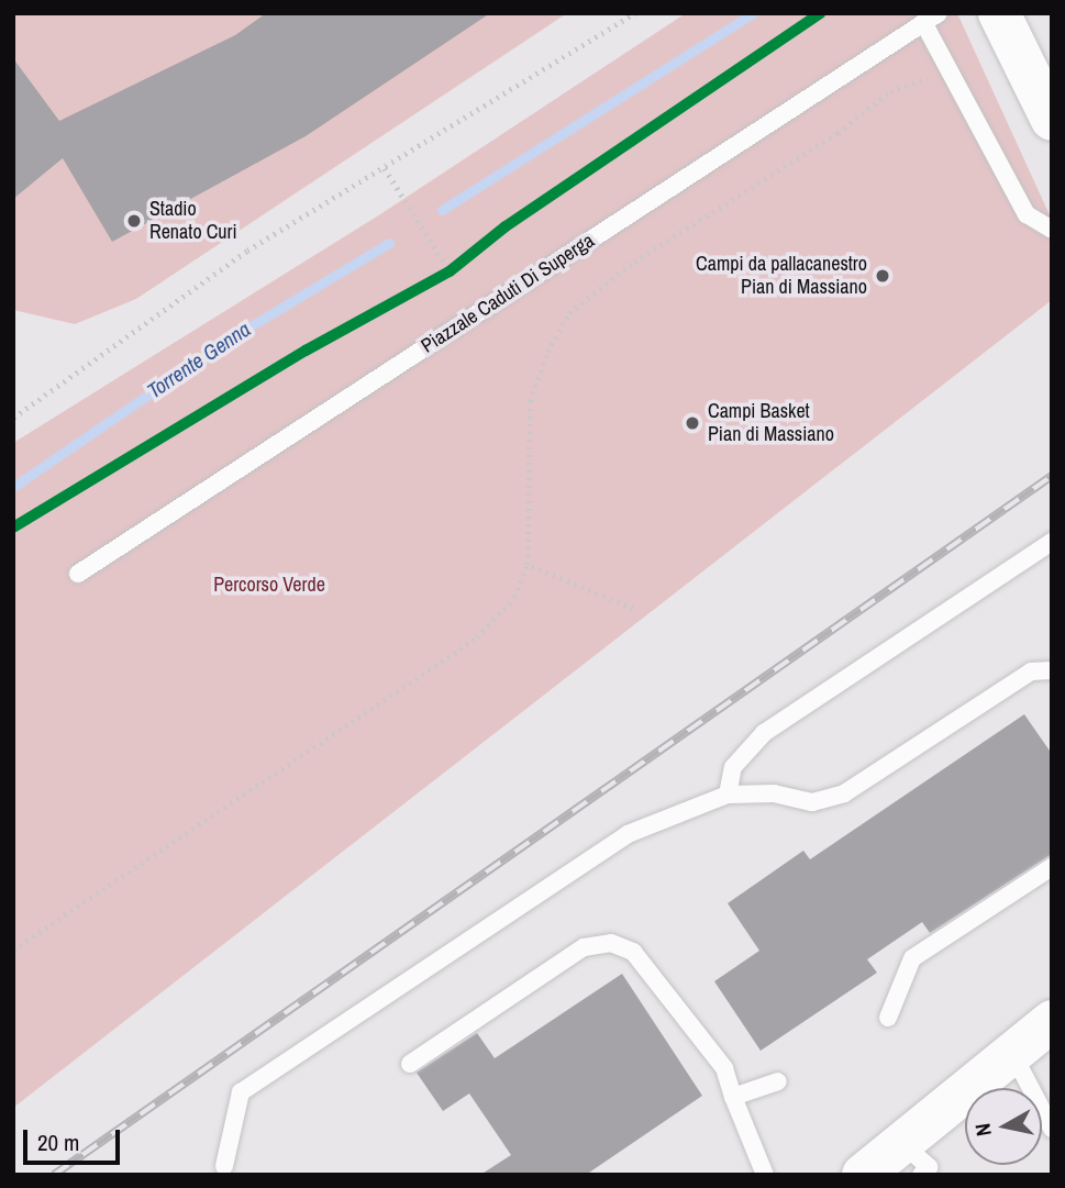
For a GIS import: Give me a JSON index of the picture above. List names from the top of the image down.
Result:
{
  "streets": {
    "lane": ["Piazzale Caduti Di Superga"]
  },
  "water": ["Torrente Genna"],
  "parks": ["Percorso Verde"],
  "places": ["Stadio Renato Curi", "Campi da pallacanestro Pian di Massiano", "Campi Basket Pian di Massiano"],
  "scale_bar": "20 m",
  "north": "left"
}
